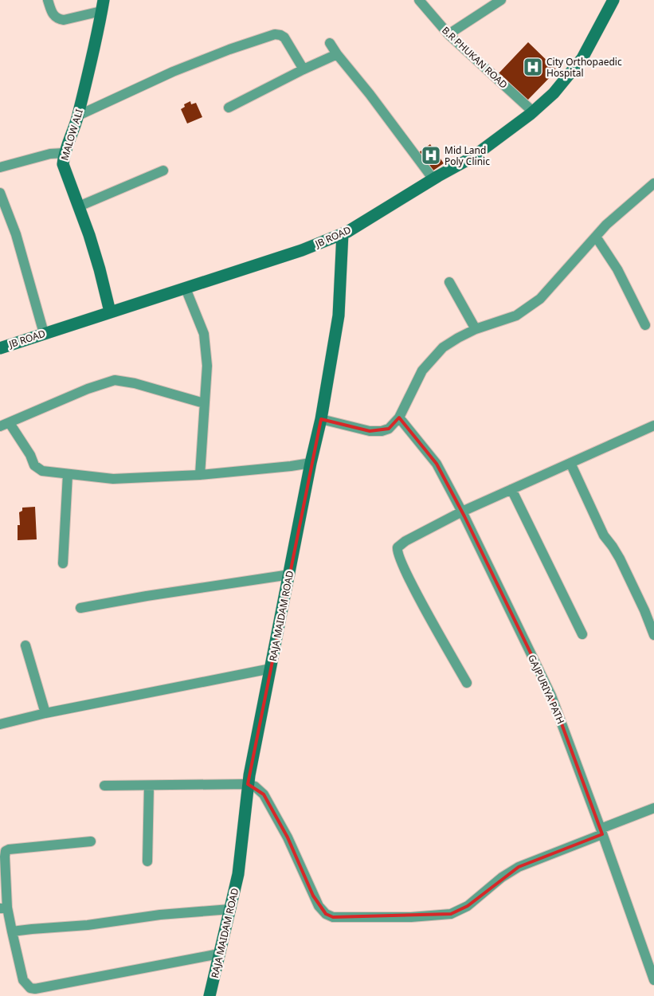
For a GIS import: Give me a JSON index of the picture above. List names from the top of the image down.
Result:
{
  "streets": {
    "street": [
      "B.R PHUKAN ROAD",
      "MALOW ALI",
      "JB ROAD",
      "RAJA MAIDAM ROAD",
      "GAJPURIYA PATH"
    ]
  },
  "crossings": [
    ["B.R PHUKAN ROAD", "JB ROAD"],
    ["MALOW ALI", "JB ROAD"],
    ["JB ROAD", "RAJA MAIDAM ROAD"]
  ],
  "places": {
    "hospital": ["City Orthopaedic Hospital", "Mid Land Poly Clinic"]
  }
}
